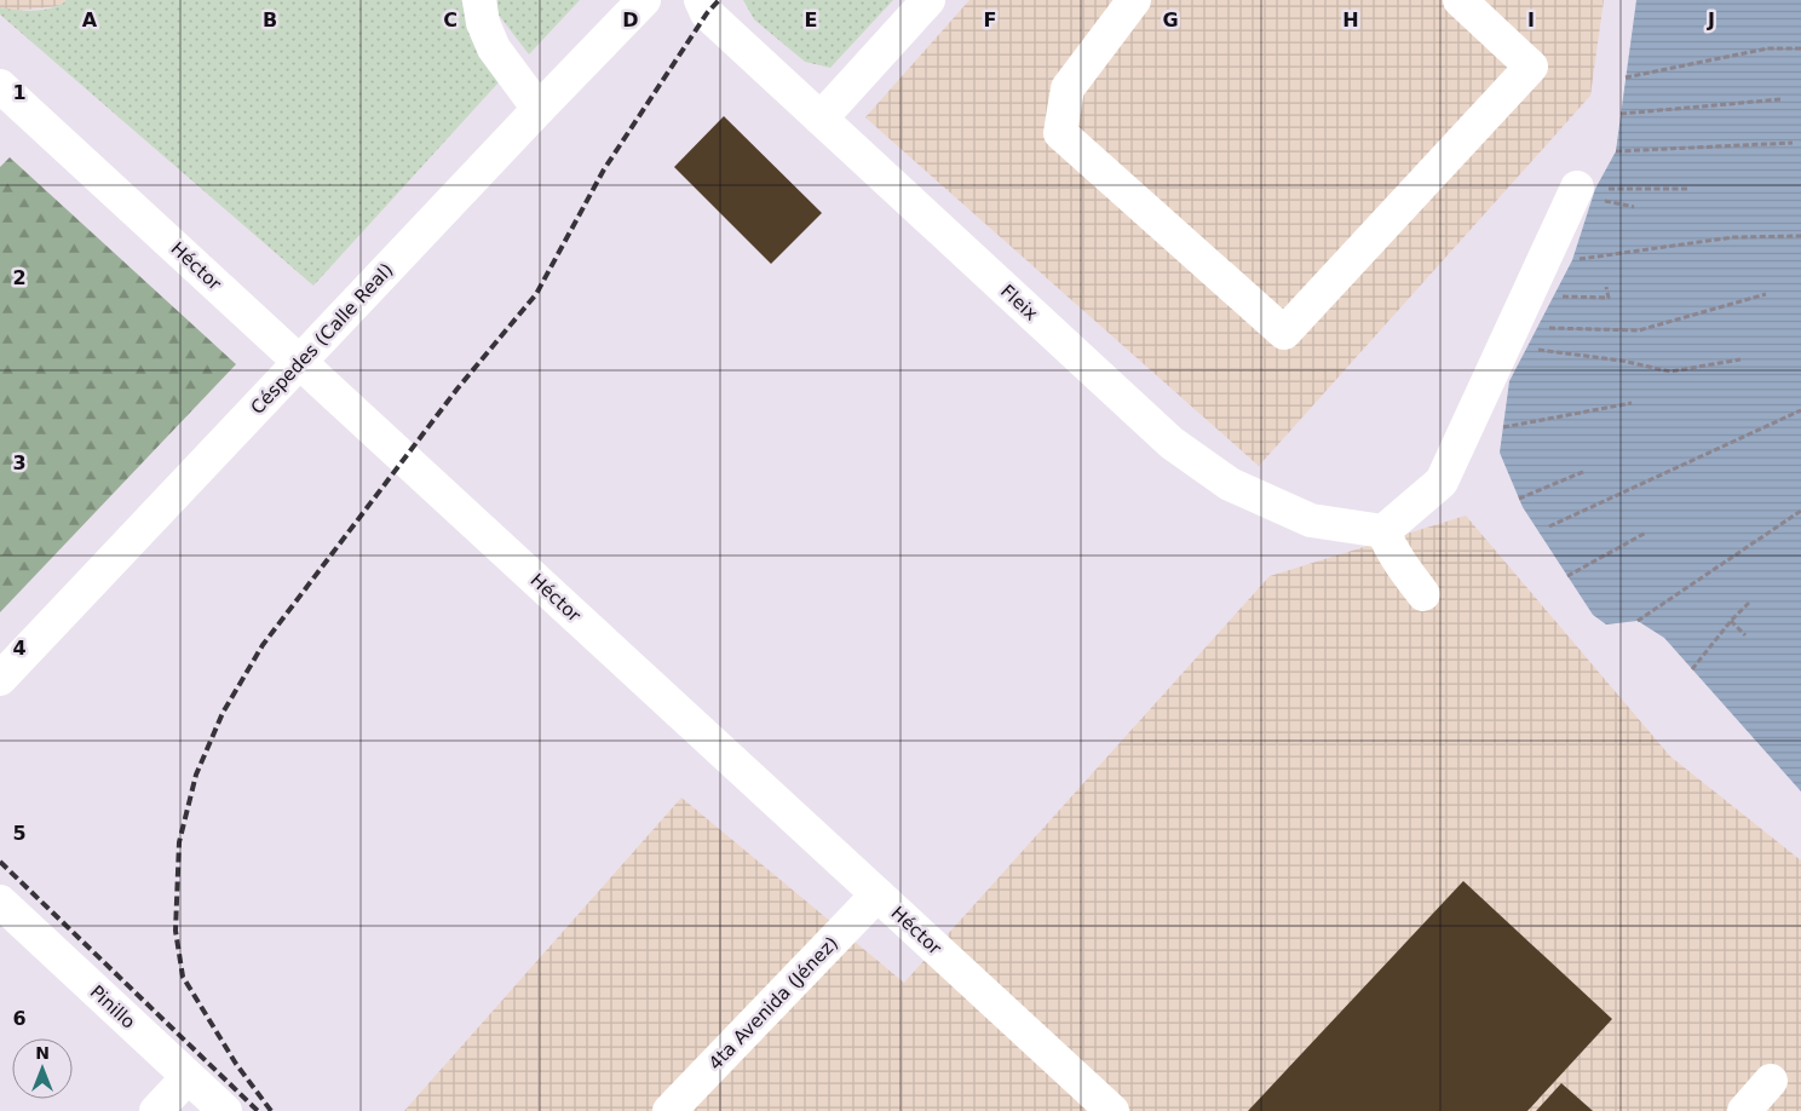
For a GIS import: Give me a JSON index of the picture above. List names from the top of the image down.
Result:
{
  "streets": {
    "street": [
      "Héctor",
      "Fleix",
      "Céspedes (Calle Real)",
      "4ta Avenida (Jénez)",
      "Pinillo"
    ]
  },
  "crossings": [
    ["Héctor", "Céspedes (Calle Real)"],
    ["Héctor", "4ta Avenida (Jénez)"]
  ],
  "north": "top",
  "grid": {
    "columns": [
      "A",
      "B",
      "C",
      "D",
      "E",
      "F",
      "G",
      "H",
      "I",
      "J"
    ],
    "rows": [
      "1",
      "2",
      "3",
      "4",
      "5",
      "6"
    ]
  }
}
